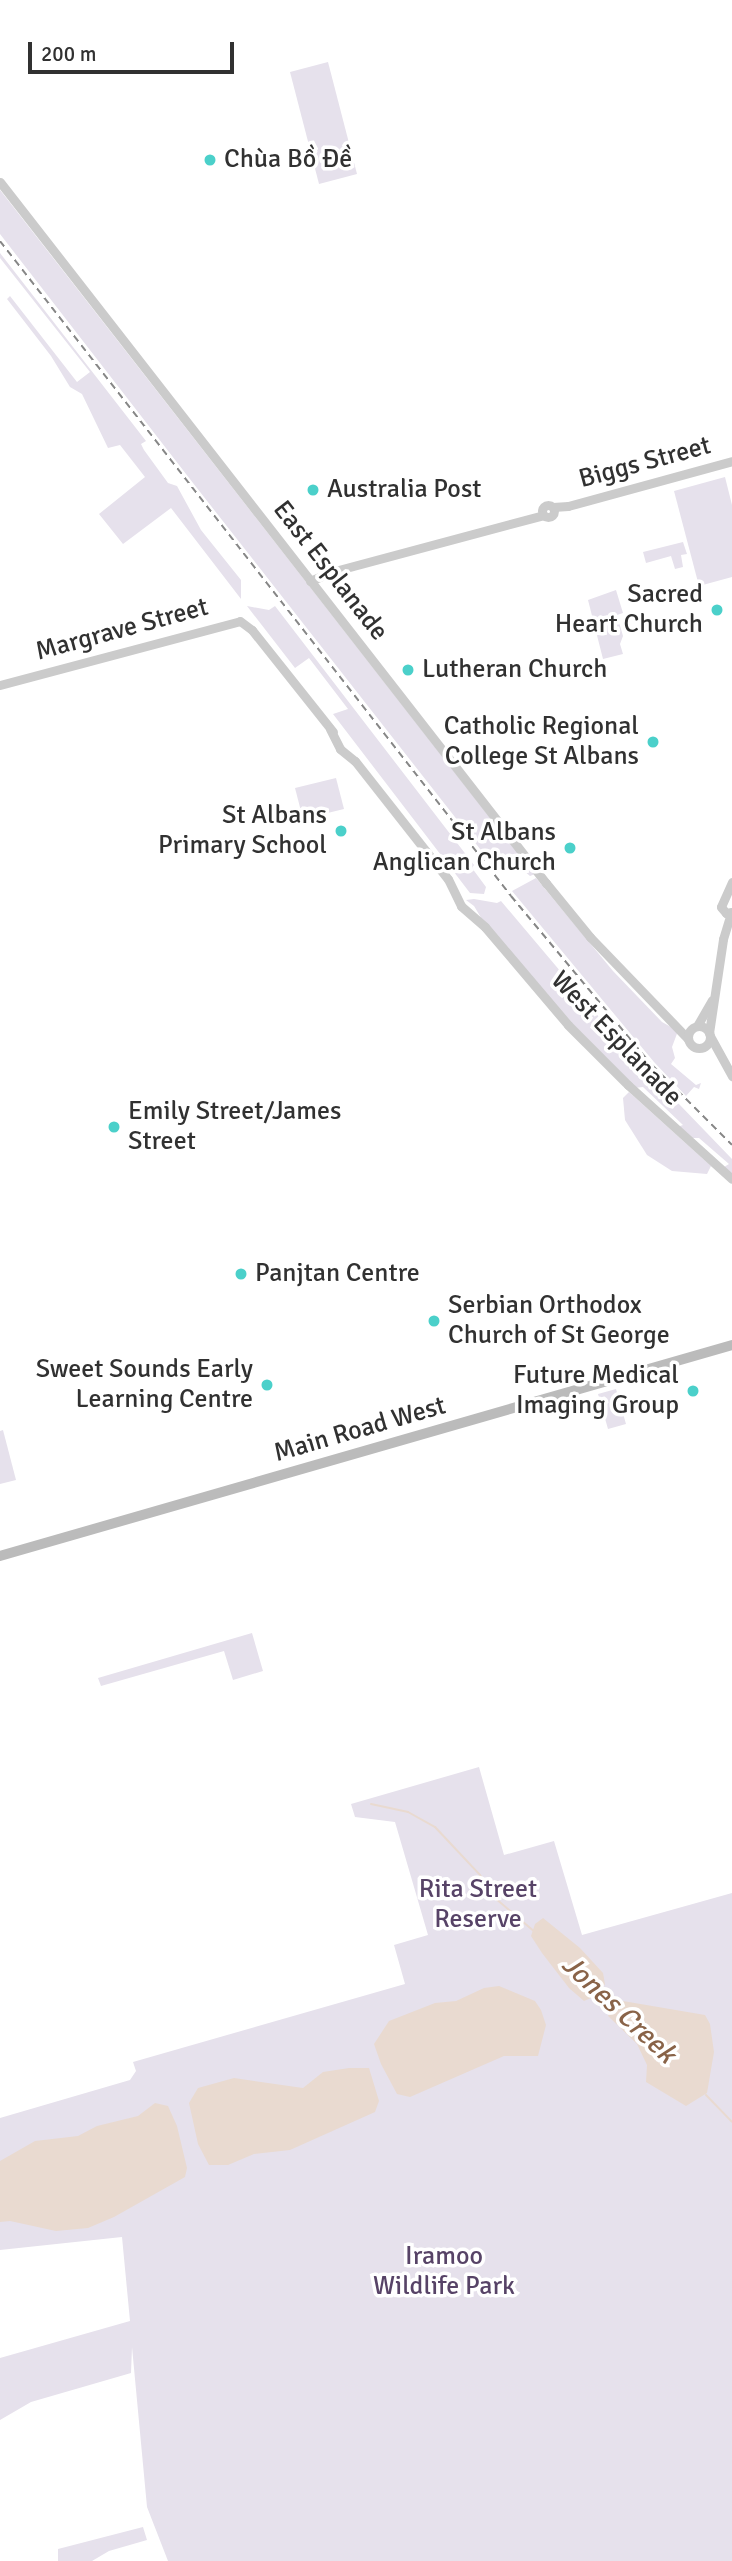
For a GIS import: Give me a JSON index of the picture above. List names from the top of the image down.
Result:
{
  "streets": {
    "main road": ["Main Road West"],
    "street": [
      "Biggs Street",
      "East Esplanade",
      "Margrave Street",
      "West Esplanade"
    ]
  },
  "crossings": [
    ["Biggs Street", "East Esplanade"],
    ["Margrave Street", "West Esplanade"]
  ],
  "water": ["Jones Creek"],
  "parks": ["Rita Street Reserve", "Iramoo Wildlife Park"],
  "places": [
    "Chùa Bồ Đề",
    "Australia Post",
    "Sacred Heart Church",
    "Lutheran Church",
    "Catholic Regional College St Albans",
    "St Albans Primary School",
    "St Albans Anglican Church",
    "Emily Street/James Street",
    "Panjtan Centre",
    "Serbian Orthodox Church of St George",
    "Sweet Sounds Early Learning Centre",
    "Future Medical Imaging Group"
  ],
  "scale_bar": "200 m"
}
